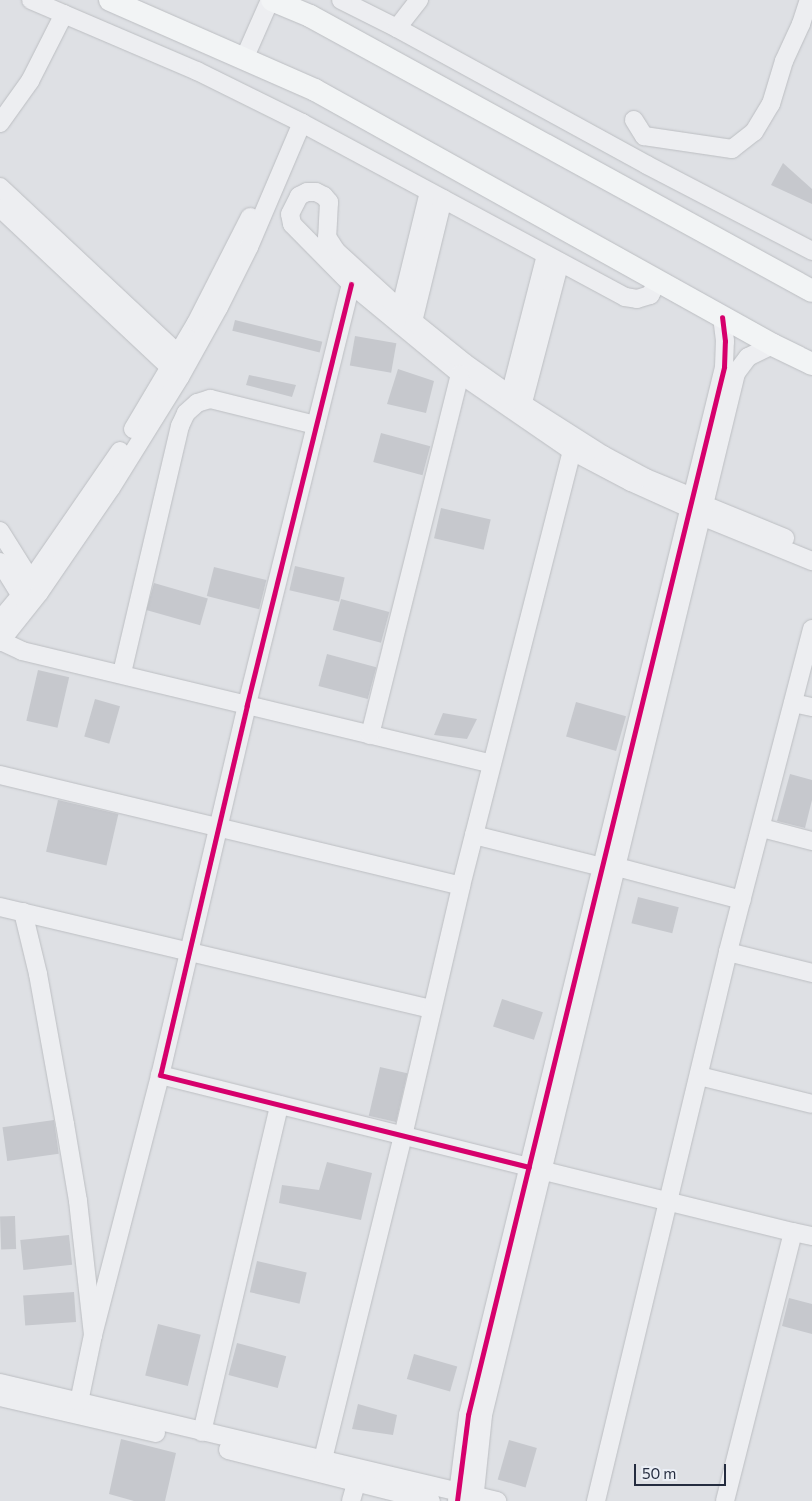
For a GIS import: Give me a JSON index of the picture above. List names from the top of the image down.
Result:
{
  "scale_bar": "50 m"
}
